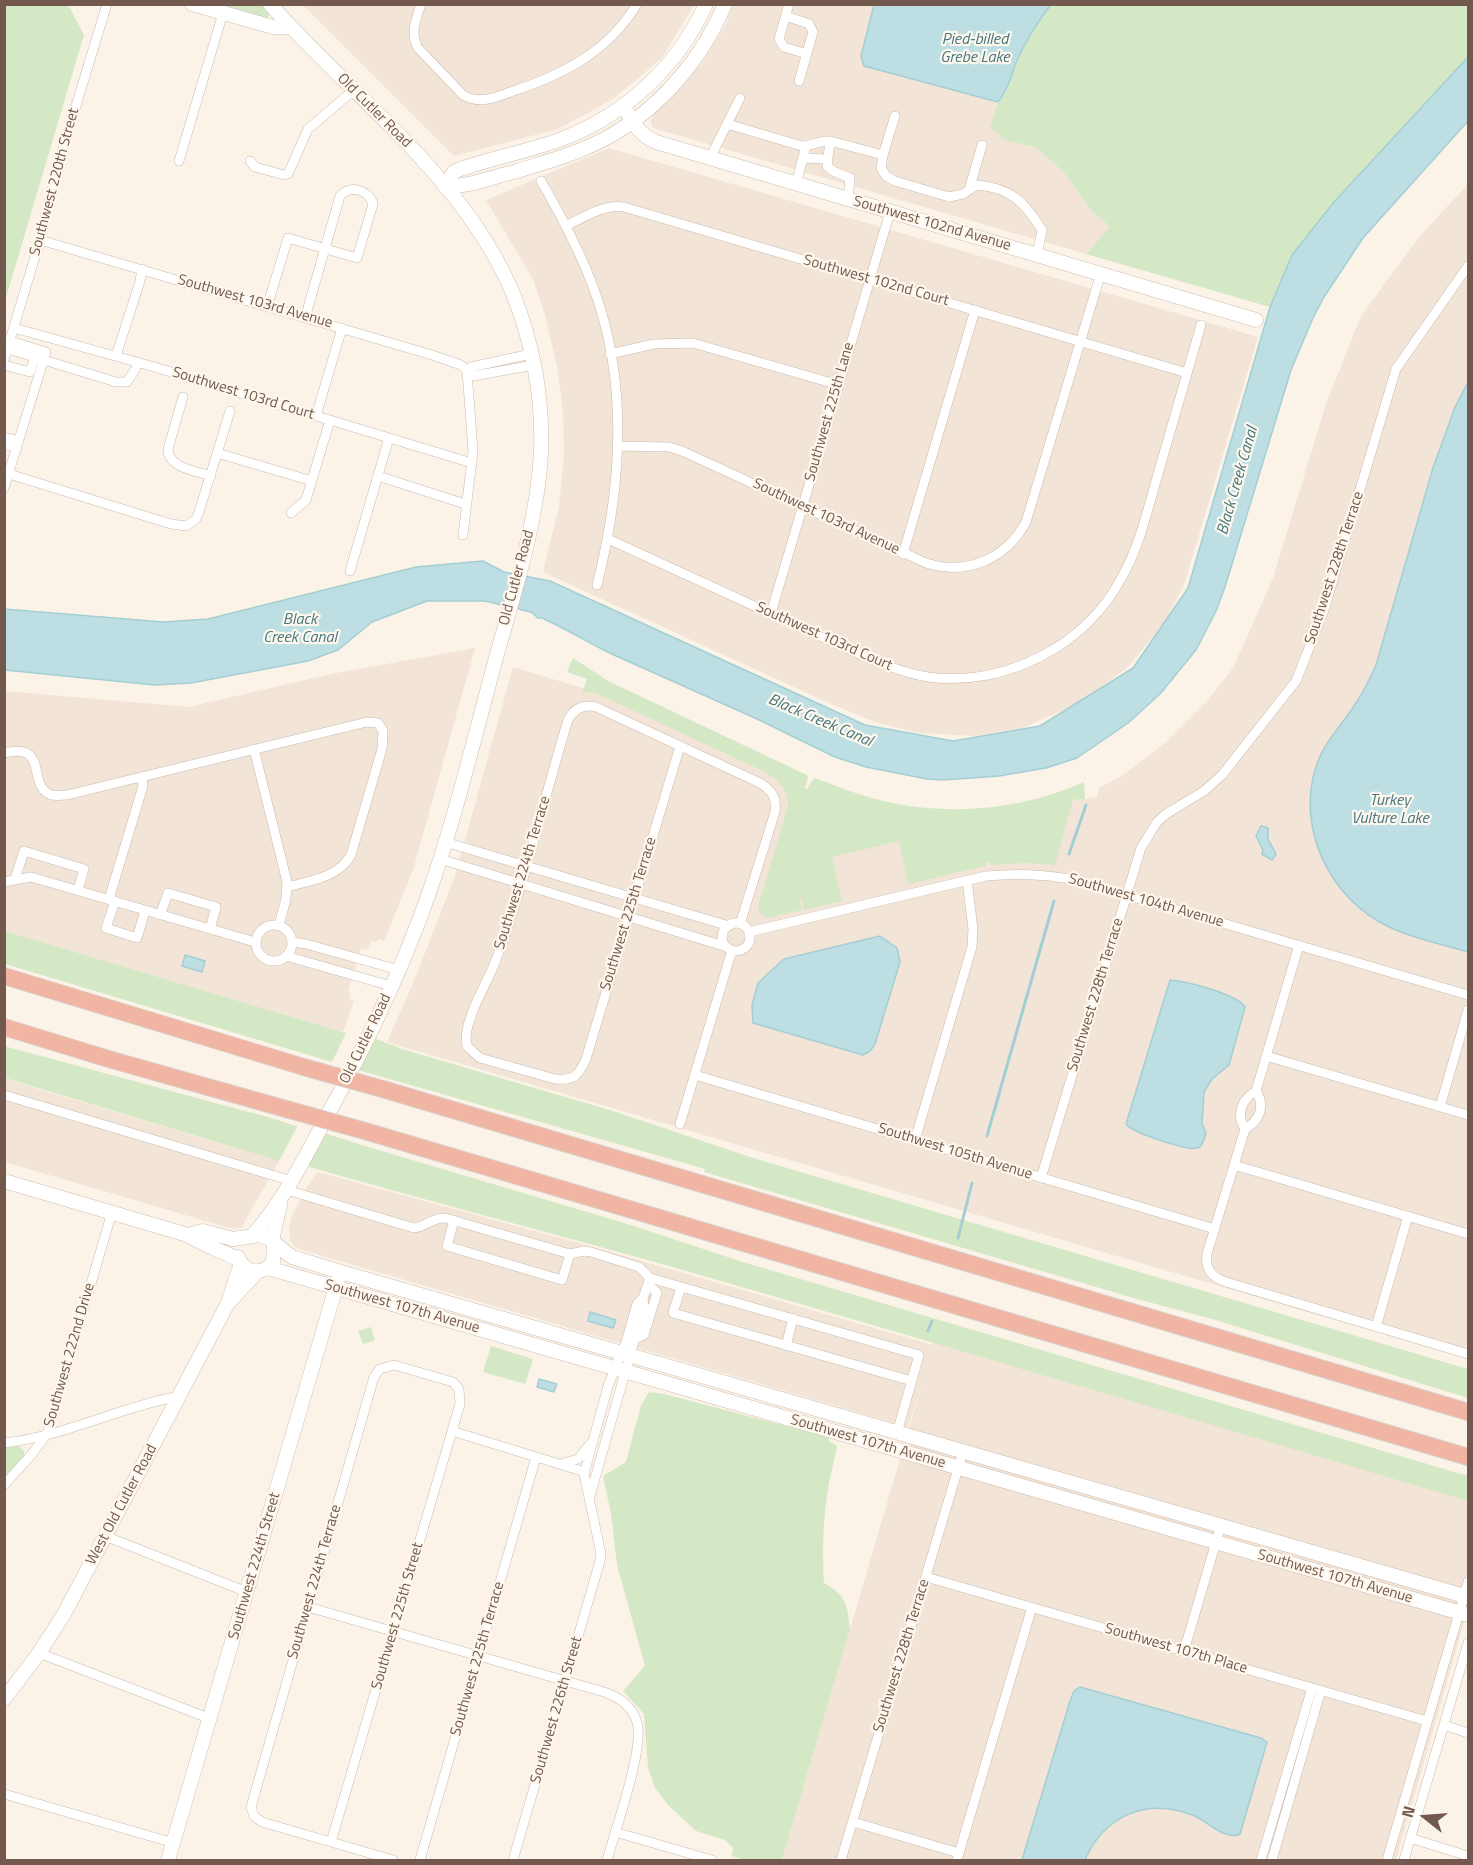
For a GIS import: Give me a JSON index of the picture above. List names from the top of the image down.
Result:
{
  "streets": {
    "street": [
      "Old Cutler Road",
      "Southwest 220th Street",
      "Southwest 102nd Avenue",
      "Southwest 102nd Court",
      "Southwest 103rd Avenue",
      "Southwest 103rd Court",
      "Southwest 225th Lane",
      "Southwest 228th Terrace",
      "Southwest 224th Terrace",
      "Southwest 104th Avenue",
      "Southwest 225th Terrace",
      "Southwest 105th Avenue",
      "Southwest 107th Avenue",
      "Southwest 222nd Drive",
      "West Old Cutler Road",
      "Southwest 224th Street",
      "Southwest 225th Street",
      "Southwest 107th Place",
      "Southwest 226th Street"
    ]
  },
  "crossings": [
    ["Old Cutler Road", "Southwest 103rd Avenue"],
    ["Old Cutler Road", "Southwest 107th Avenue"],
    ["Old Cutler Road", "West Old Cutler Road"],
    ["Southwest 220th Street", "Southwest 103rd Avenue"],
    ["Southwest 220th Street", "Southwest 103rd Court"],
    ["Southwest 102nd Avenue", "Southwest 225th Lane"],
    ["Southwest 102nd Court", "Southwest 103rd Avenue"],
    ["Southwest 102nd Court", "Southwest 103rd Court"],
    ["Southwest 102nd Court", "Southwest 225th Lane"],
    ["Southwest 103rd Avenue", "Southwest 225th Lane"],
    ["Southwest 103rd Court", "Southwest 225th Lane"],
    ["Southwest 228th Terrace", "Southwest 104th Avenue"],
    ["Southwest 228th Terrace", "Southwest 105th Avenue"],
    ["Southwest 228th Terrace", "Southwest 107th Avenue"],
    ["Southwest 228th Terrace", "Southwest 107th Place"],
    ["Southwest 224th Terrace", "Southwest 225th Terrace"],
    ["Southwest 224th Terrace", "Southwest 225th Street"],
    ["Southwest 107th Avenue", "West Old Cutler Road"],
    ["Southwest 107th Avenue", "Southwest 224th Street"]
  ],
  "water": ["Pied-billed Grebe Lake", "Black Creek Canal", "Turkey Vulture Lake"],
  "north": "left"
}
